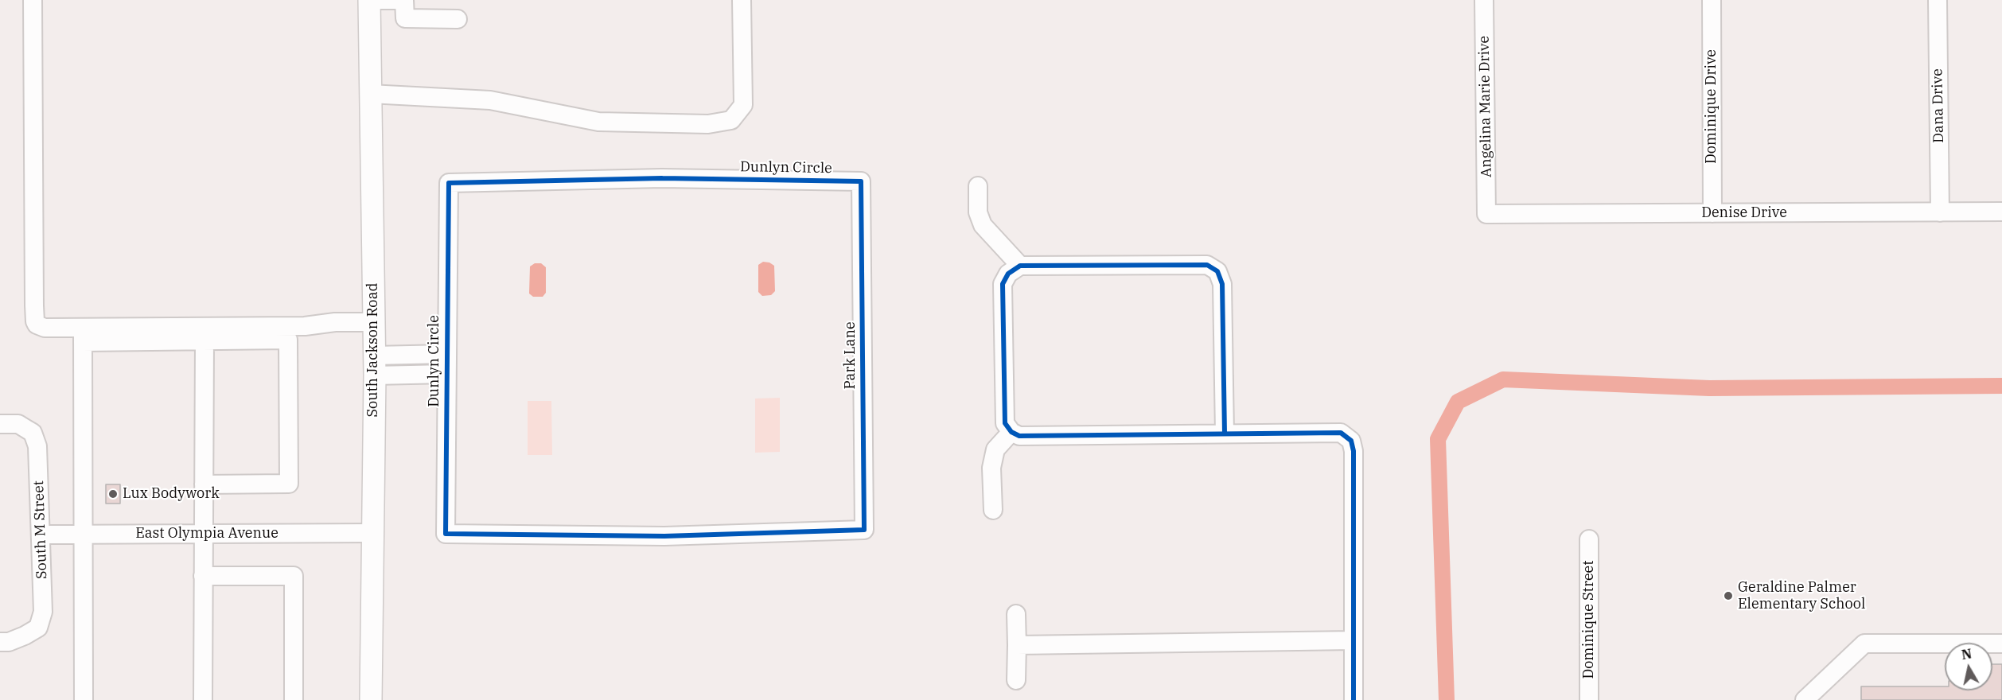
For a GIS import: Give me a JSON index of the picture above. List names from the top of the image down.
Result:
{
  "streets": {
    "main road": ["South Jackson Road"],
    "street": [
      "Dana Drive",
      "Angelina Marie Drive",
      "Dominique Drive",
      "Dunlyn Circle",
      "Denise Drive",
      "Park Lane",
      "South M Street",
      "East Olympia Avenue",
      "Dominique Street"
    ]
  },
  "crossings": [
    ["Dana Drive", "Denise Drive"],
    ["Angelina Marie Drive", "Denise Drive"],
    ["Dominique Drive", "Denise Drive"],
    ["Dunlyn Circle", "Park Lane"],
    ["South Jackson Road", "East Olympia Avenue"],
    ["South M Street", "East Olympia Avenue"]
  ],
  "places": ["Lux Bodywork", "Geraldine Palmer Elementary School"],
  "north": "top"
}
